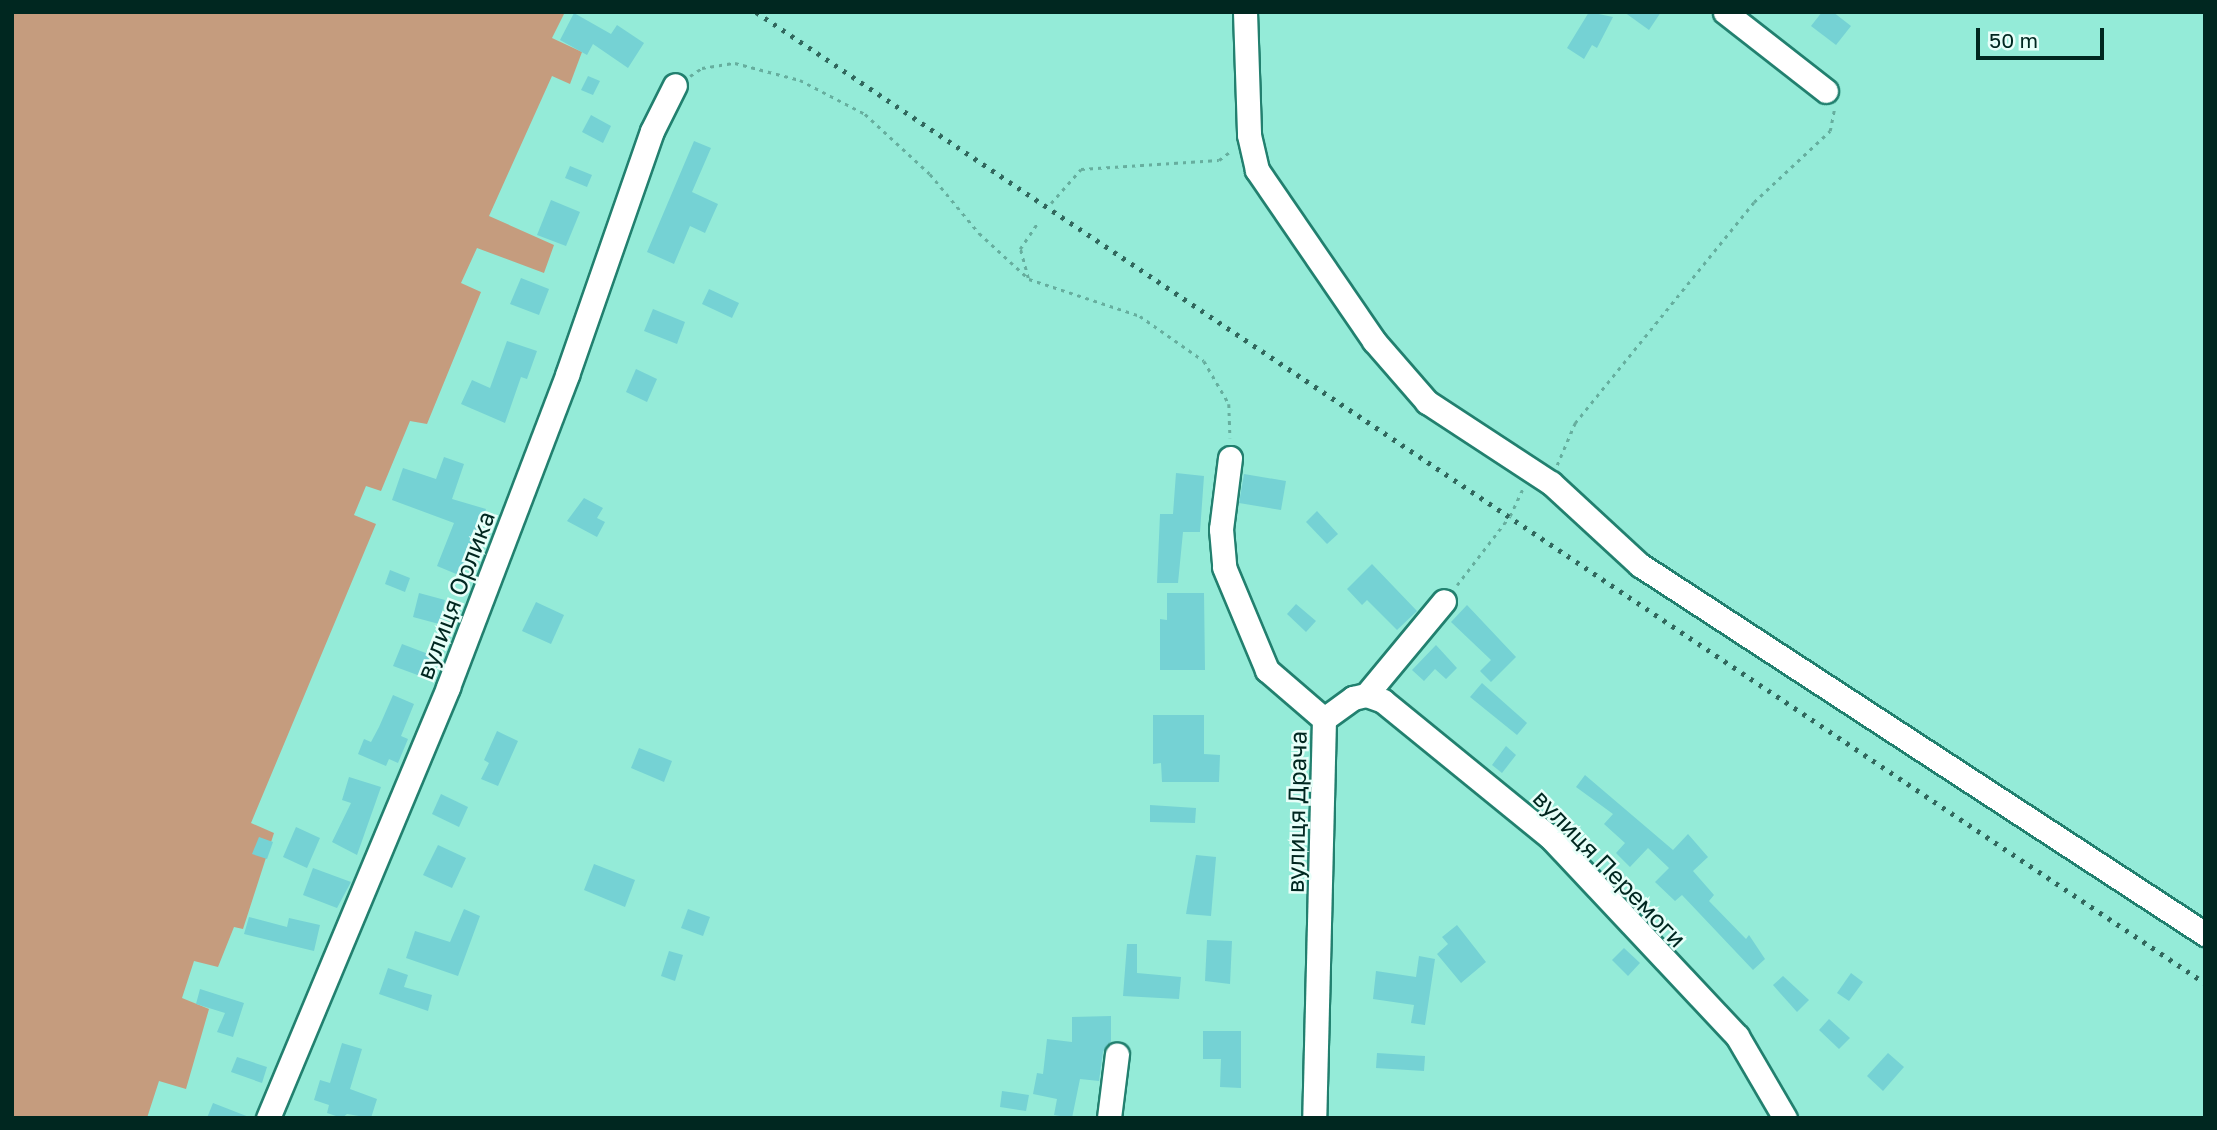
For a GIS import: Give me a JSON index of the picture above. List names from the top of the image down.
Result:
{
  "streets": {
    "street": ["вулиця Орлика", "вулиця Драча", "вулиця Перемоги"]
  },
  "scale_bar": "50 m"
}
